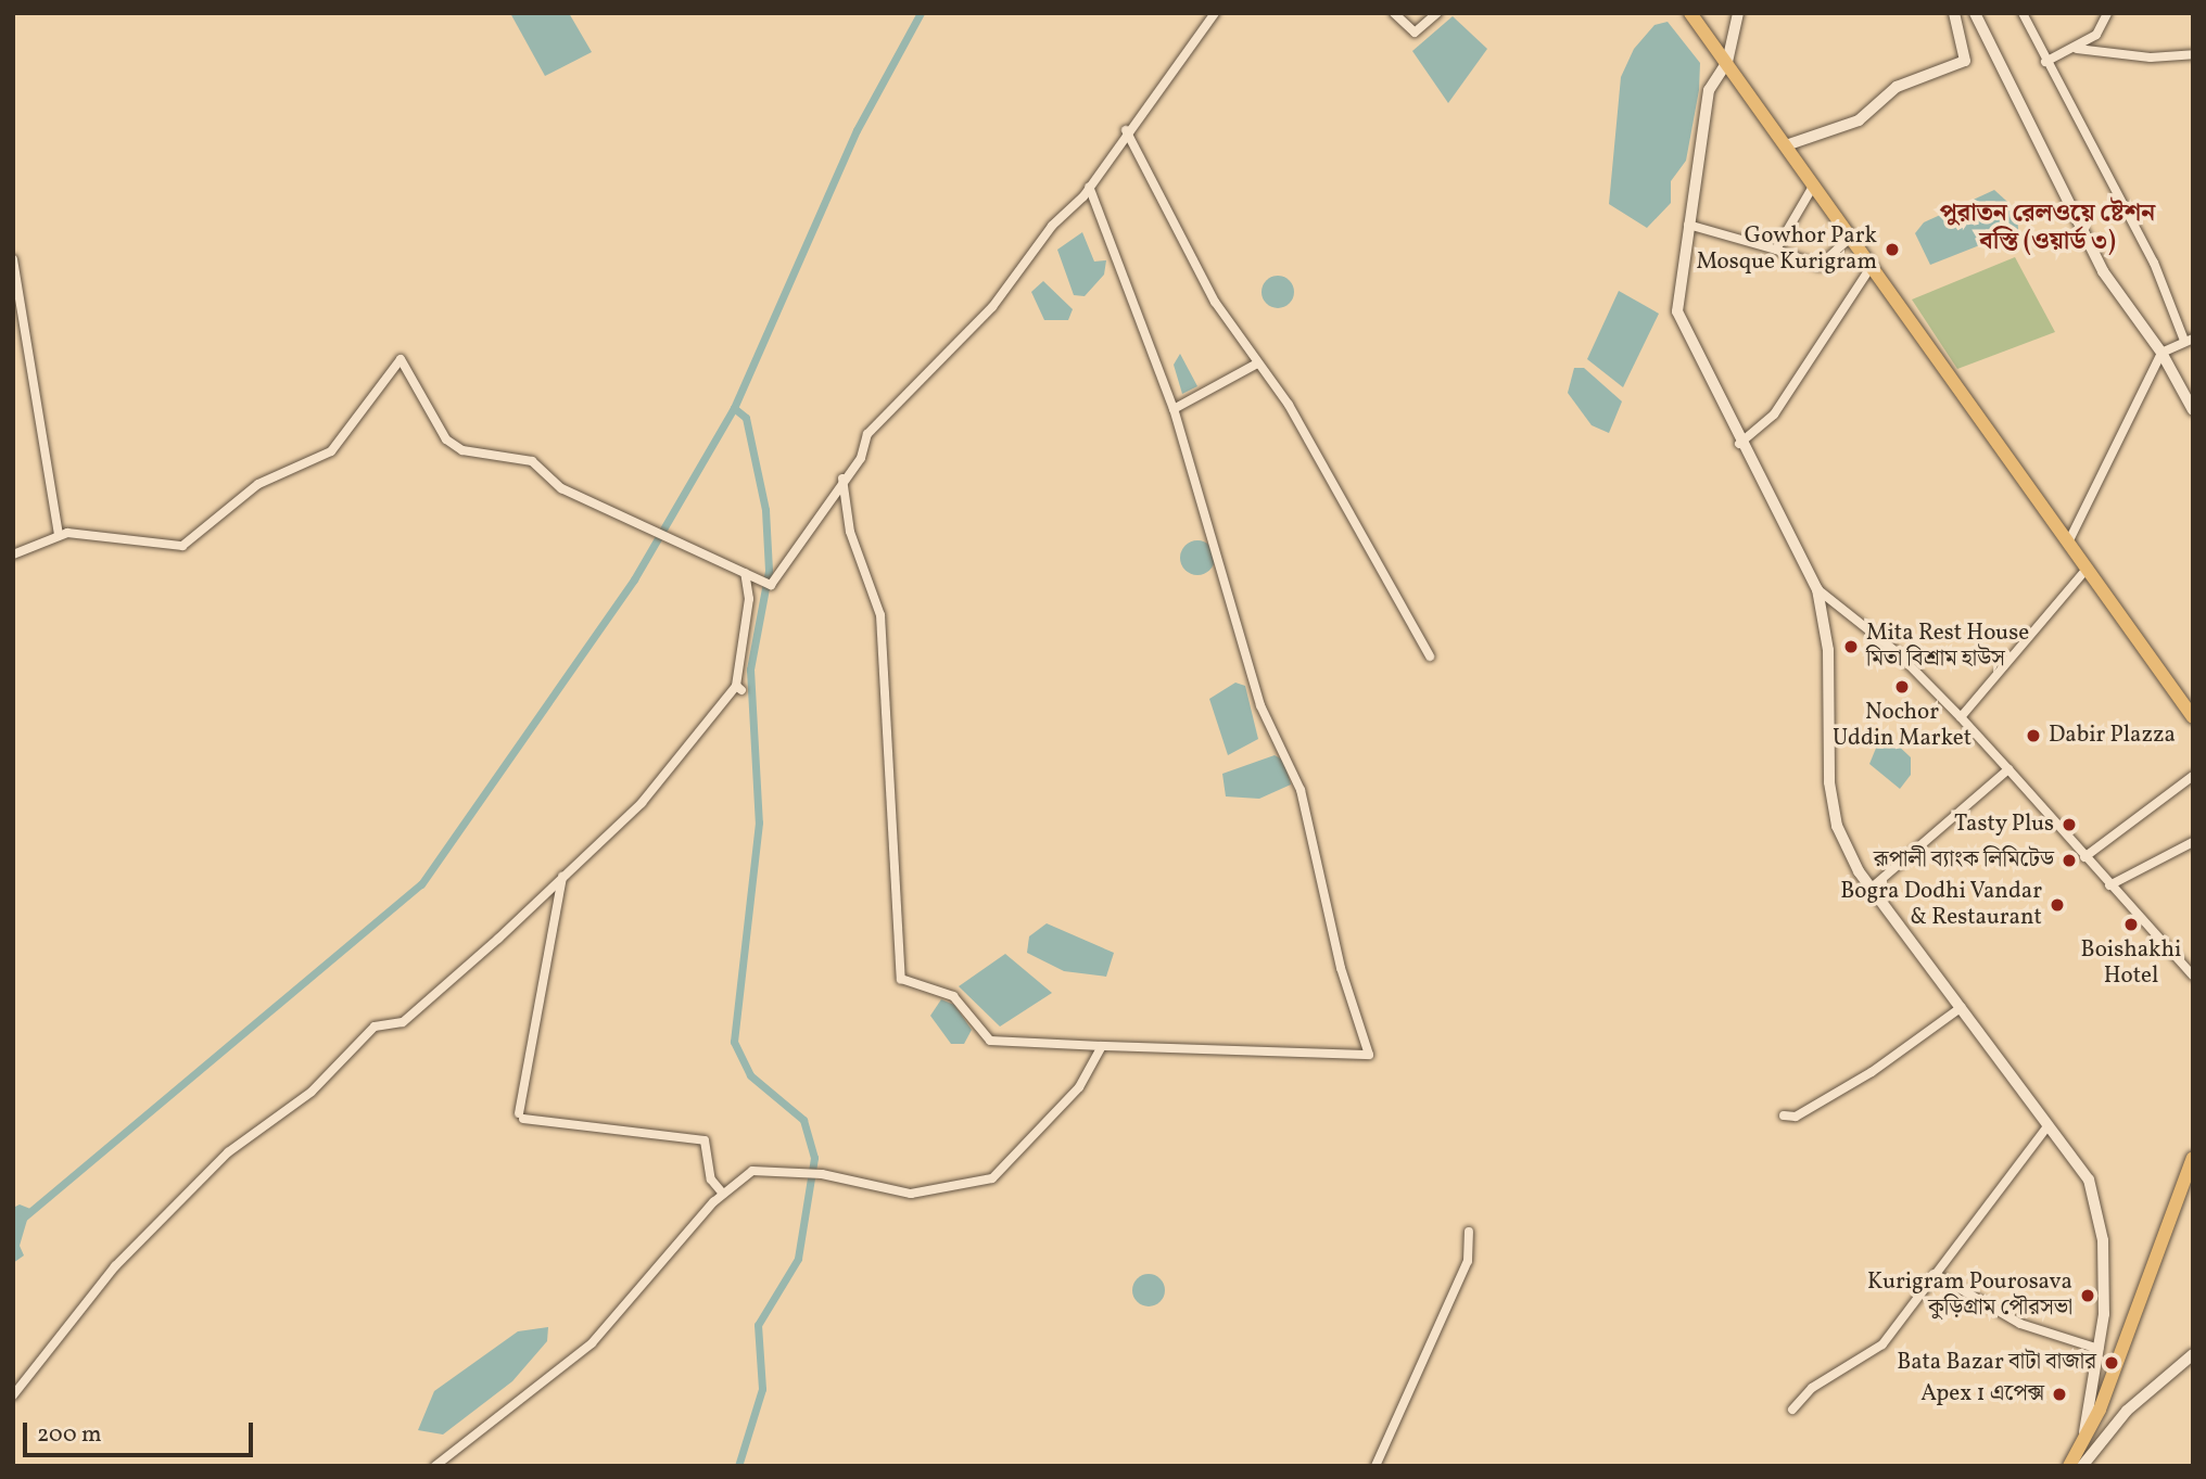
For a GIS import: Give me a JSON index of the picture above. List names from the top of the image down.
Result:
{
  "districts": ["পুরাতন রেলওয়ে ষ্টেশন বস্তি (ওয়ার্ড ৩)"],
  "places": [
    "Gowhor Park Mosque Kurigram",
    "Mita Rest House মিতা বিশ্রাম হাউস",
    "Nochor Uddin Market",
    "Dabir Plazza",
    "Tasty Plus",
    "রূপালী ব্যাংক লিমিটেড",
    "Bogra Dodhi Vandar & Restaurant",
    "Boishakhi Hotel",
    "Kurigram Pourosava কুড়িগ্রাম পৌরসভা",
    "Bata Bazar বাটা বাজার",
    "Apex 1 এপেক্স"
  ],
  "scale_bar": "200 m"
}
